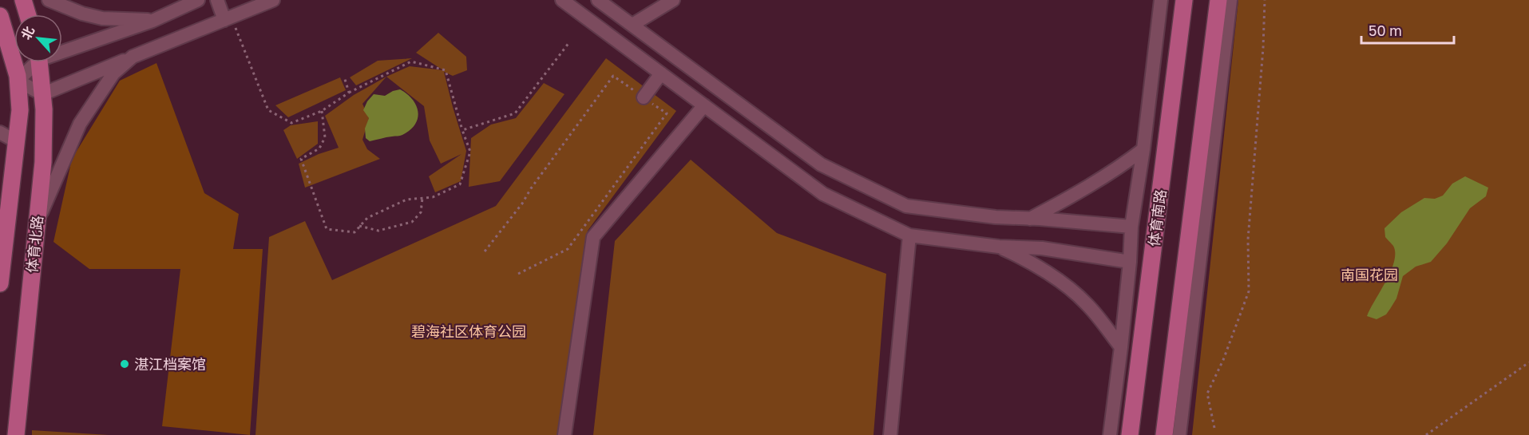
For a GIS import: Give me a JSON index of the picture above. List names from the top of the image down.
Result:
{
  "streets": {
    "main road": ["体育南路", "体育北路"]
  },
  "parks": ["南国花园", "碧海社区体育公园"],
  "places": ["湛江档案馆"],
  "scale_bar": "50 m",
  "north": "top left"
}
